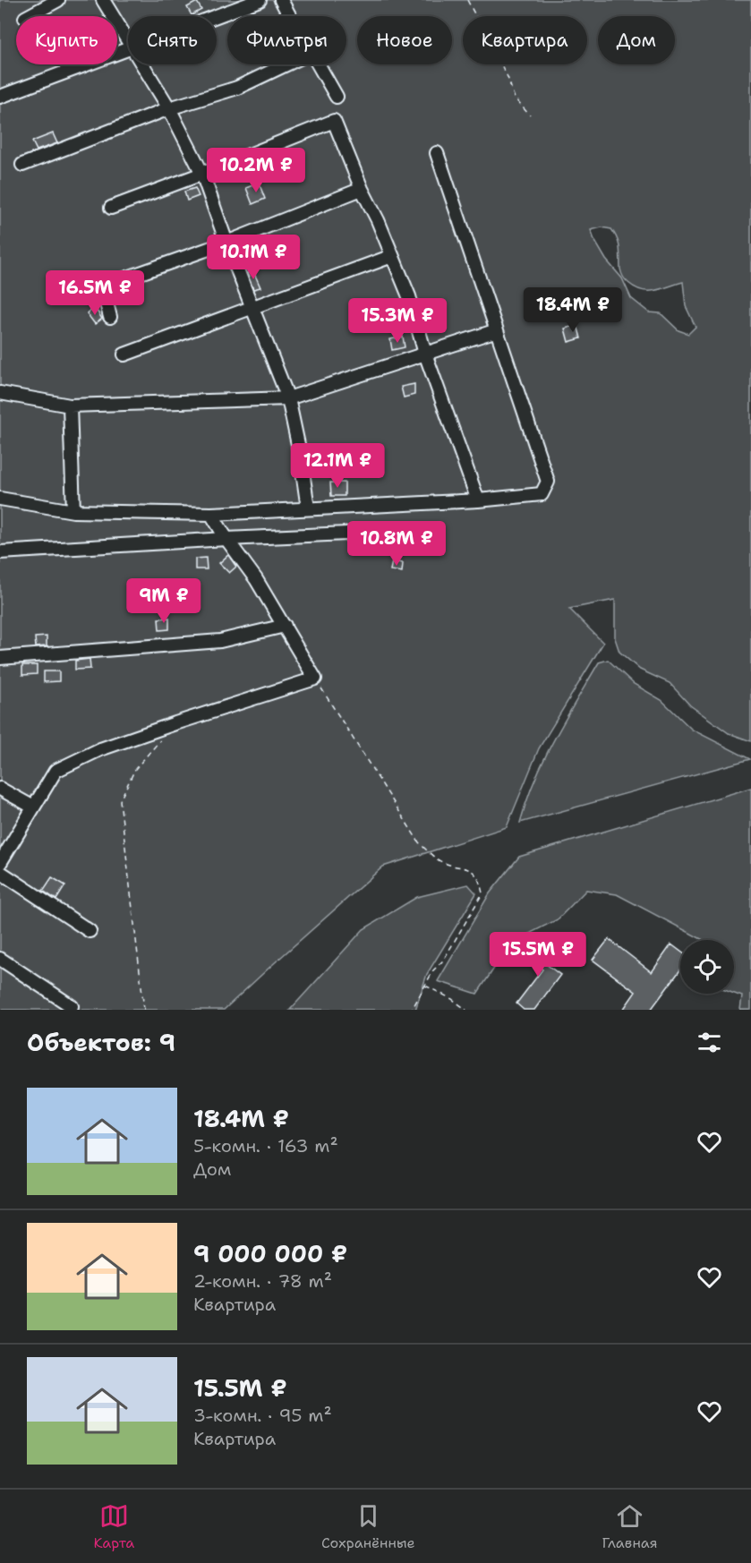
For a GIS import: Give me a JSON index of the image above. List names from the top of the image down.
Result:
{
  "page": {
    "chip": [
      "Купить",
      "Снять",
      "Фильтры",
      "Новое",
      "Квартира",
      "Дом"
    ],
    "price": [
      "10.2M ₽",
      "10.1M ₽",
      "16.5M ₽",
      "18.4M ₽",
      "15.3M ₽",
      "12.1M ₽",
      "10.8M ₽",
      "9M ₽",
      "15.5M ₽"
    ],
    "heading": "Объектов: 9",
    "list": [
      {
        "name": "18.4M ₽",
        "note": "5-комн. · 163 m² · Дом"
      },
      {
        "name": "9 000 000 ₽",
        "note": "2-комн. · 78 m² · Квартира"
      },
      {
        "name": "15.5M ₽",
        "note": "3-комн. · 95 m² · Квартира"
      }
    ],
    "tabs": ["Карта", "Сохранённые", "Главная"]
  }
}
